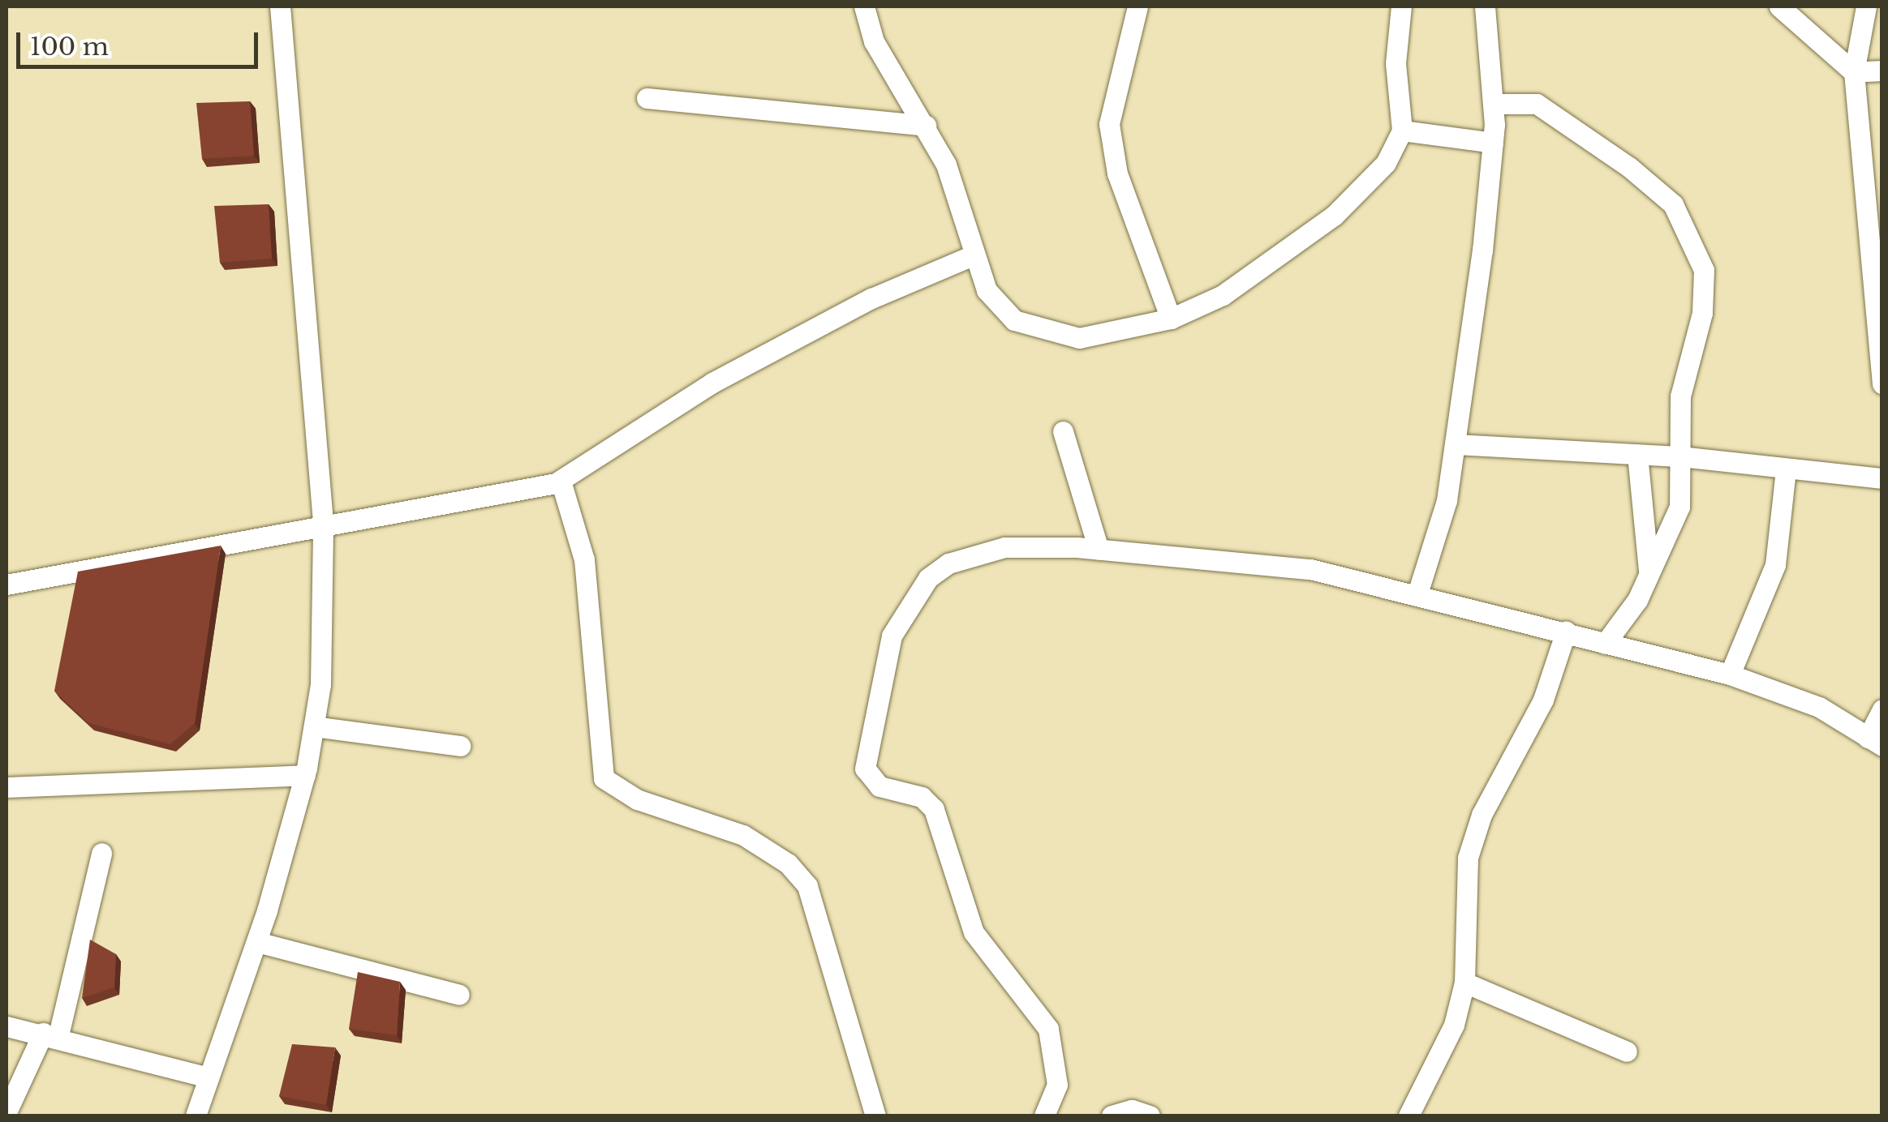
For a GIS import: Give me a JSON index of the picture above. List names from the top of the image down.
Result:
{
  "scale_bar": "100 m"
}
